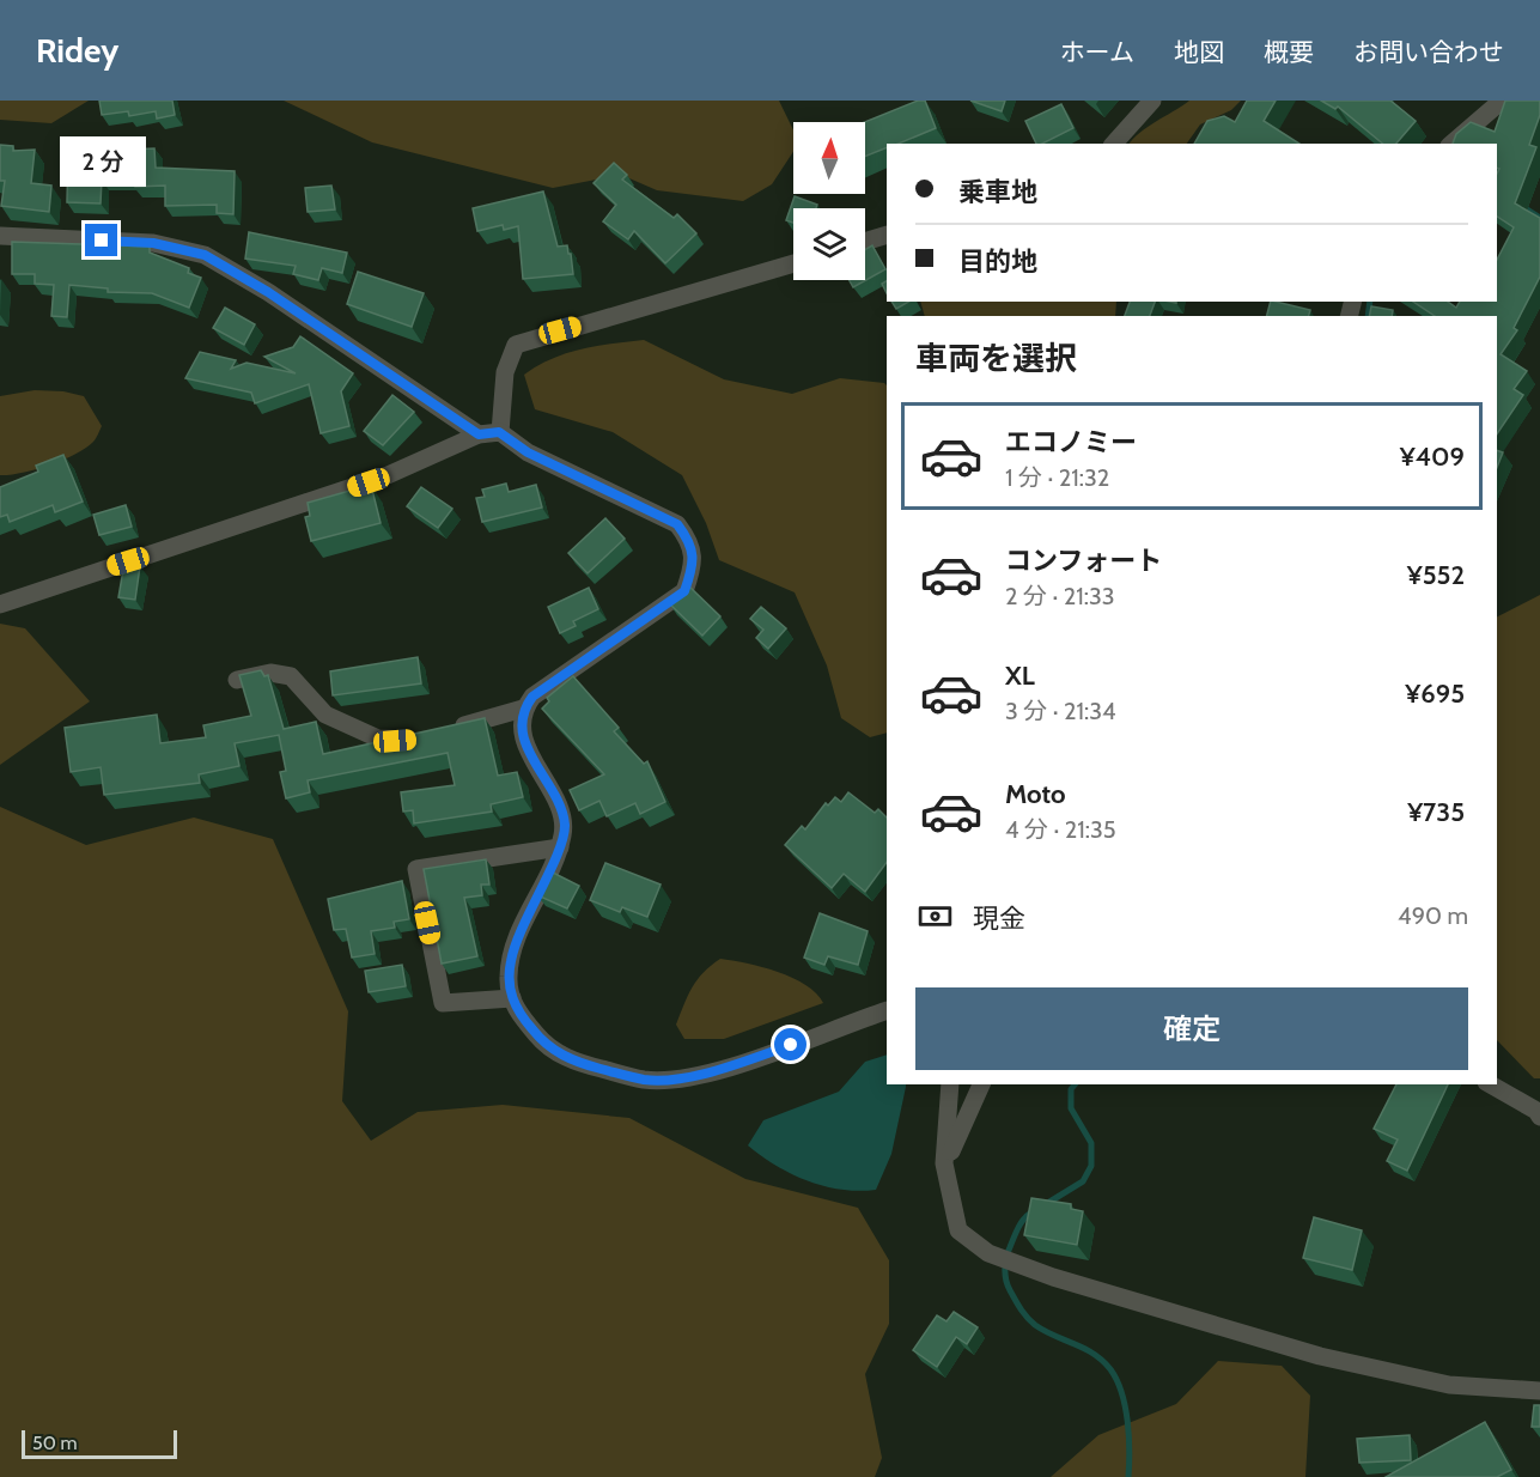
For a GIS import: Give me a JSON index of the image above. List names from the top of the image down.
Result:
{
  "scale_bar": "50 m",
  "north": "top",
  "page": {
    "header": "Ridey",
    "nav": [
      "ホーム",
      "地図",
      "概要",
      "お問い合わせ"
    ],
    "bubble": "2 分",
    "banner": ["乗車地", "目的地"],
    "heading": "車両を選択",
    "list": [
      {
        "name": "エコノミー",
        "note": "1 分 · 21:32",
        "value": "¥409"
      },
      {
        "name": "コンフォート",
        "note": "2 分 · 21:33",
        "value": "¥552"
      },
      {
        "name": "XL",
        "note": "3 分 · 21:34",
        "value": "¥695"
      },
      {
        "name": "Moto",
        "note": "4 分 · 21:35",
        "value": "¥735"
      }
    ],
    "pay": ["現金", "490 m"],
    "buttons": "確定",
    "scale": "50 m"
  }
}
